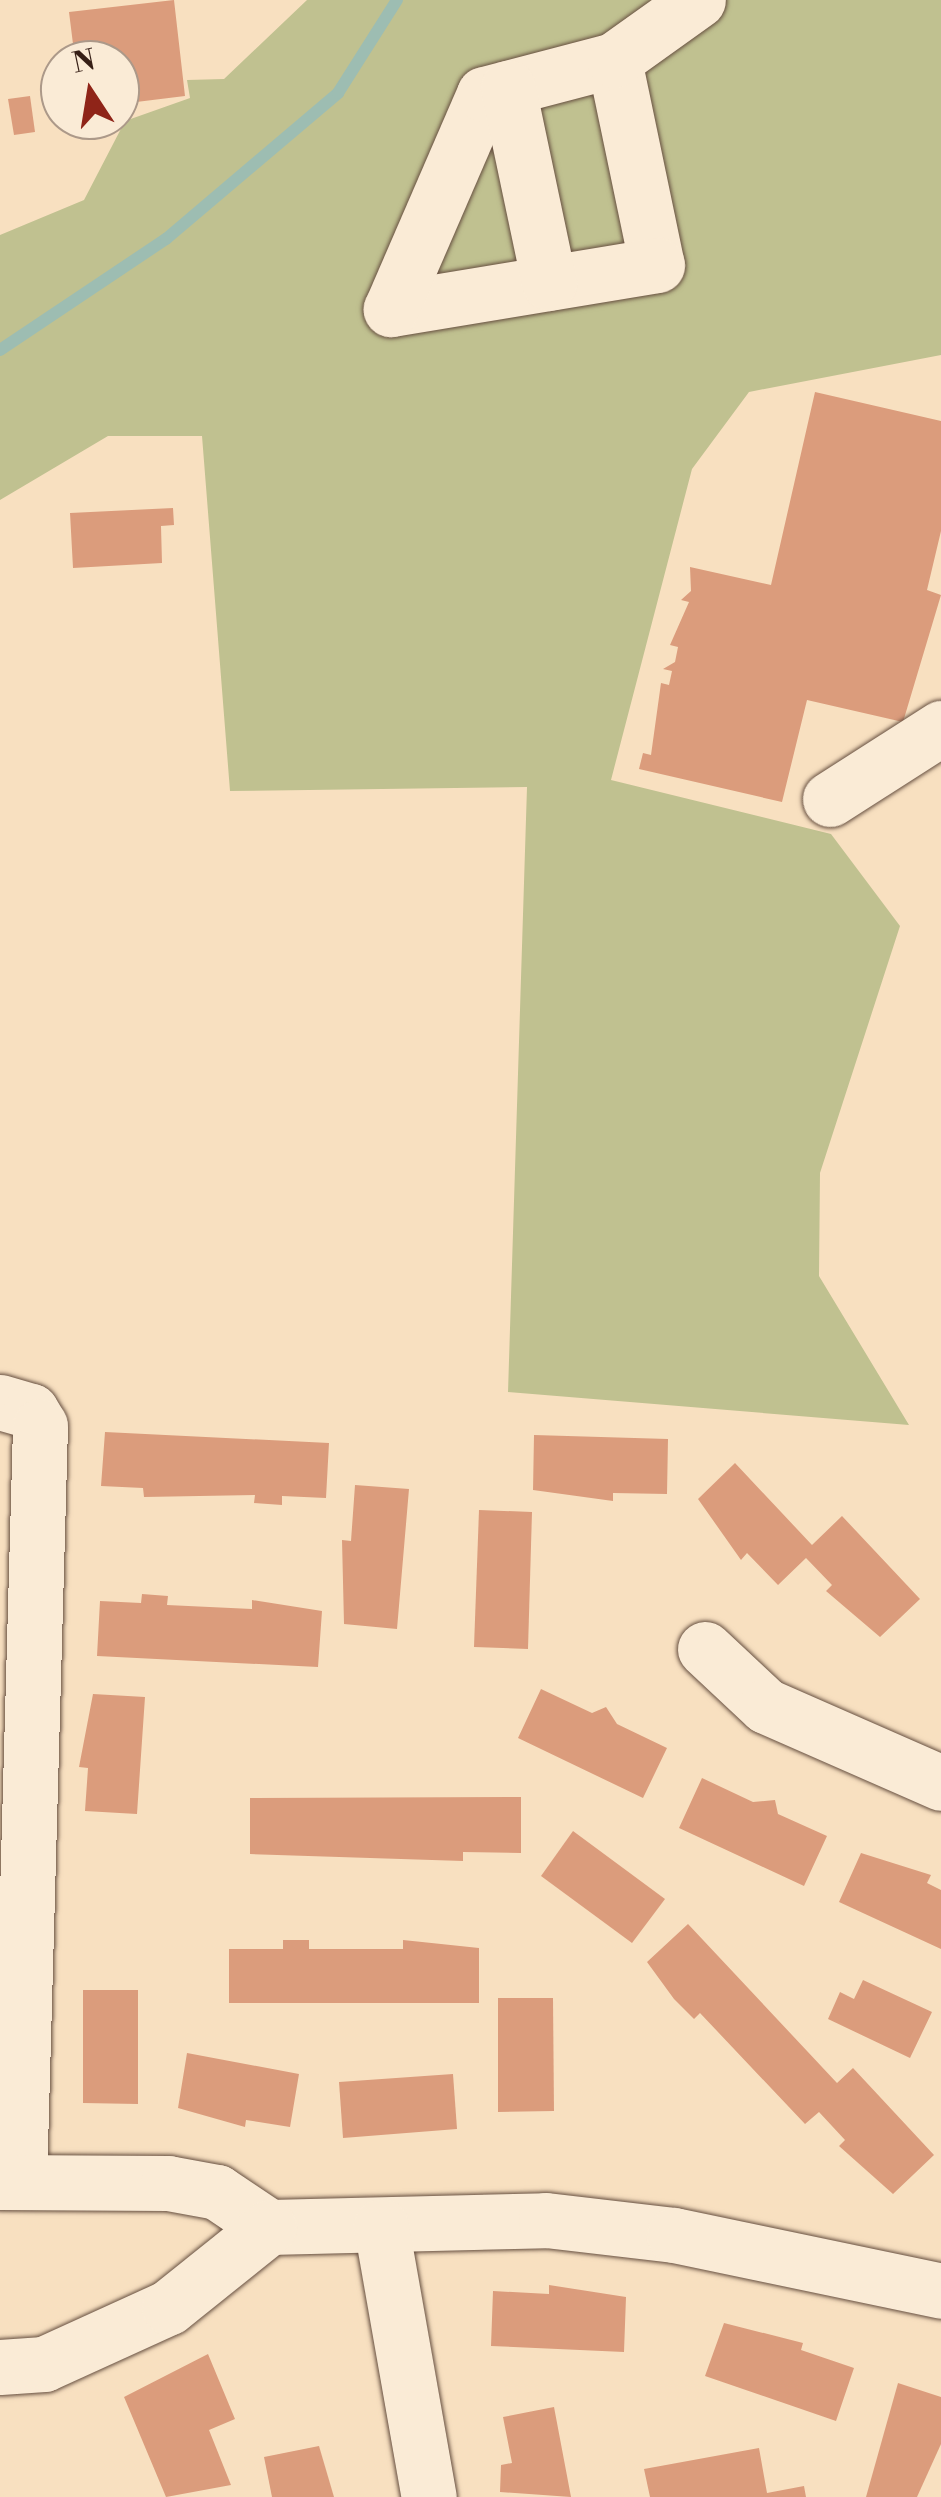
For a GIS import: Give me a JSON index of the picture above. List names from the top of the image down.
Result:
{
  "north": "top"
}
